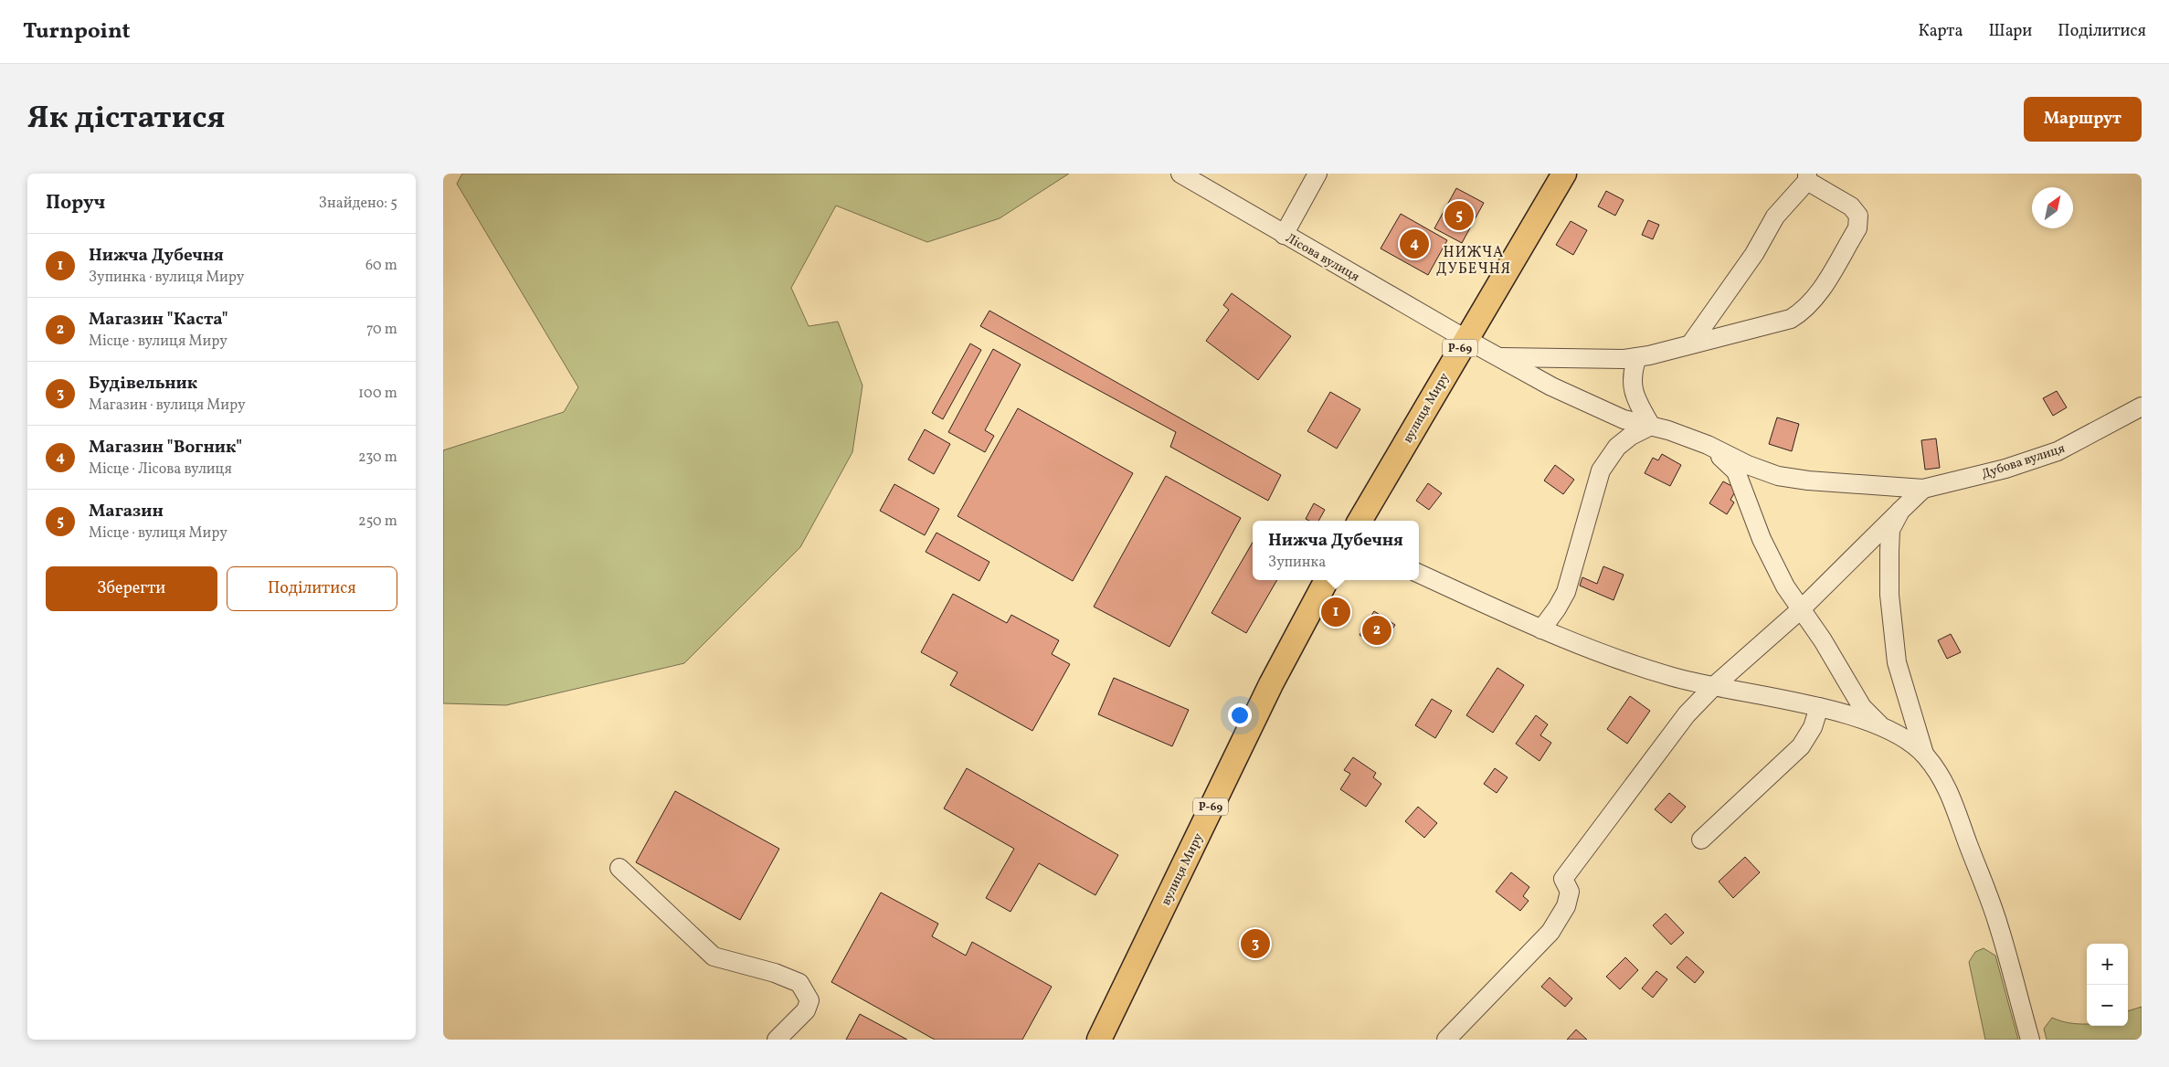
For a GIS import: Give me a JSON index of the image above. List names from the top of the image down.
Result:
{
  "streets": {
    "main road": ["Р-69", "вулиця Миру"],
    "street": ["Лісова вулиця", "Дубова вулиця"]
  },
  "crossings": [
    ["Лісова вулиця", "вулиця Миру"],
    ["Лісова вулиця", "Дубова вулиця"]
  ],
  "districts": ["НИЖЧА ДУБЕЧНЯ"],
  "north": "top right",
  "page": {
    "header": "Turnpoint",
    "nav": ["Карта", "Шари", "Поділитися"],
    "title": "Як дістатися",
    "buttons": [
      "Маршрут",
      ["Зберегти", "Поділитися"]
    ],
    "heading": ["Поруч", "Знайдено: 5"],
    "pins": [
      "5",
      "4",
      "1",
      "2",
      "3"
    ],
    "list": [
      {
        "mark": "1",
        "name": "Нижча Дубечня",
        "note": "Зупинка · вулиця Миру",
        "value": "60 m"
      },
      {
        "mark": "2",
        "name": "Магазин \"Каста\"",
        "note": "Місце · вулиця Миру",
        "value": "70 m"
      },
      {
        "mark": "3",
        "name": "Будівельник",
        "note": "Магазин · вулиця Миру",
        "value": "100 m"
      },
      {
        "mark": "4",
        "name": "Магазин \"Вогник\"",
        "note": "Місце · Лісова вулиця",
        "value": "230 m"
      },
      {
        "mark": "5",
        "name": "Магазин",
        "note": "Місце · вулиця Миру",
        "value": "250 m"
      }
    ],
    "popup": ["Нижча Дубечня", "Зупинка"],
    "map_buttons": ["+", "−"]
  }
}
